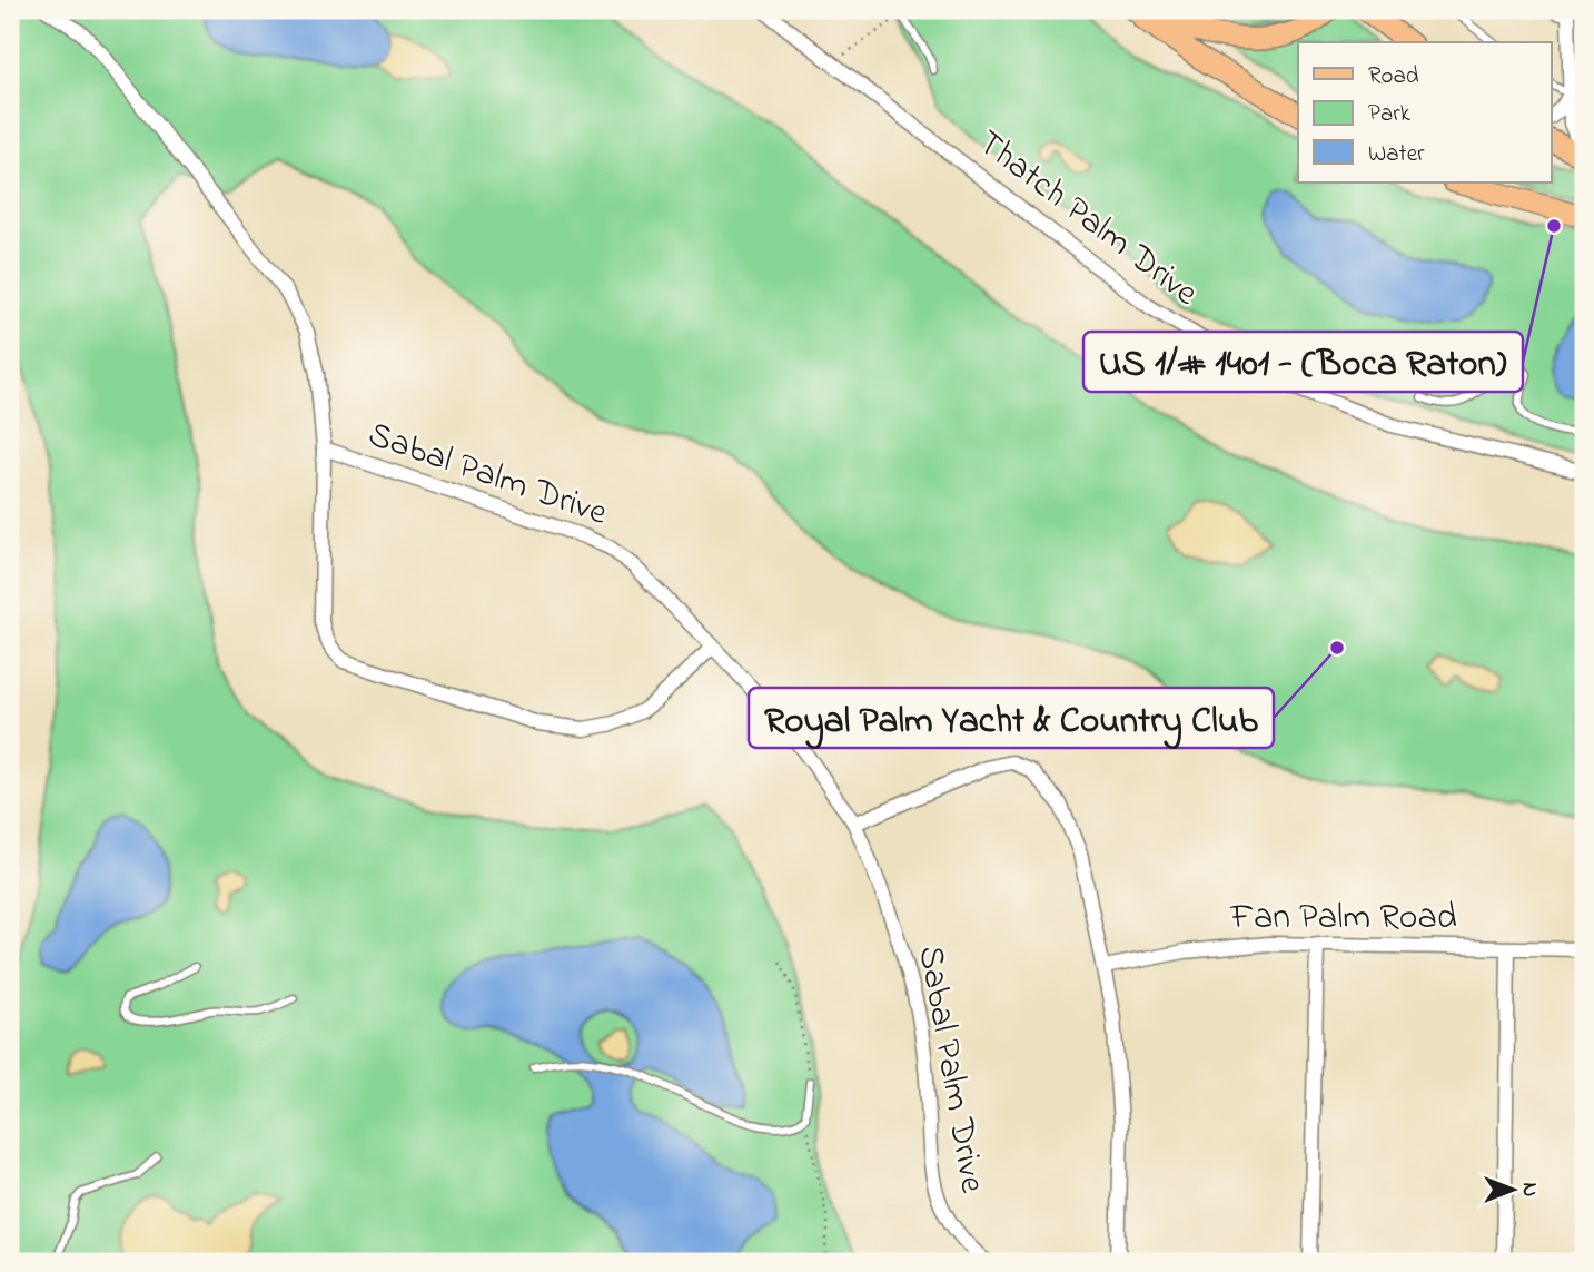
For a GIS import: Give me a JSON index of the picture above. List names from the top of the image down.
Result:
{
  "streets": {
    "street": ["Thatch Palm Drive", "Sabal Palm Drive", "Fan Palm Road"]
  },
  "places": ["US 1/# 1401 - (Boca Raton)", "Royal Palm Yacht & Country Club"],
  "legend": ["Road", "Park", "Water"],
  "north": "right"
}
